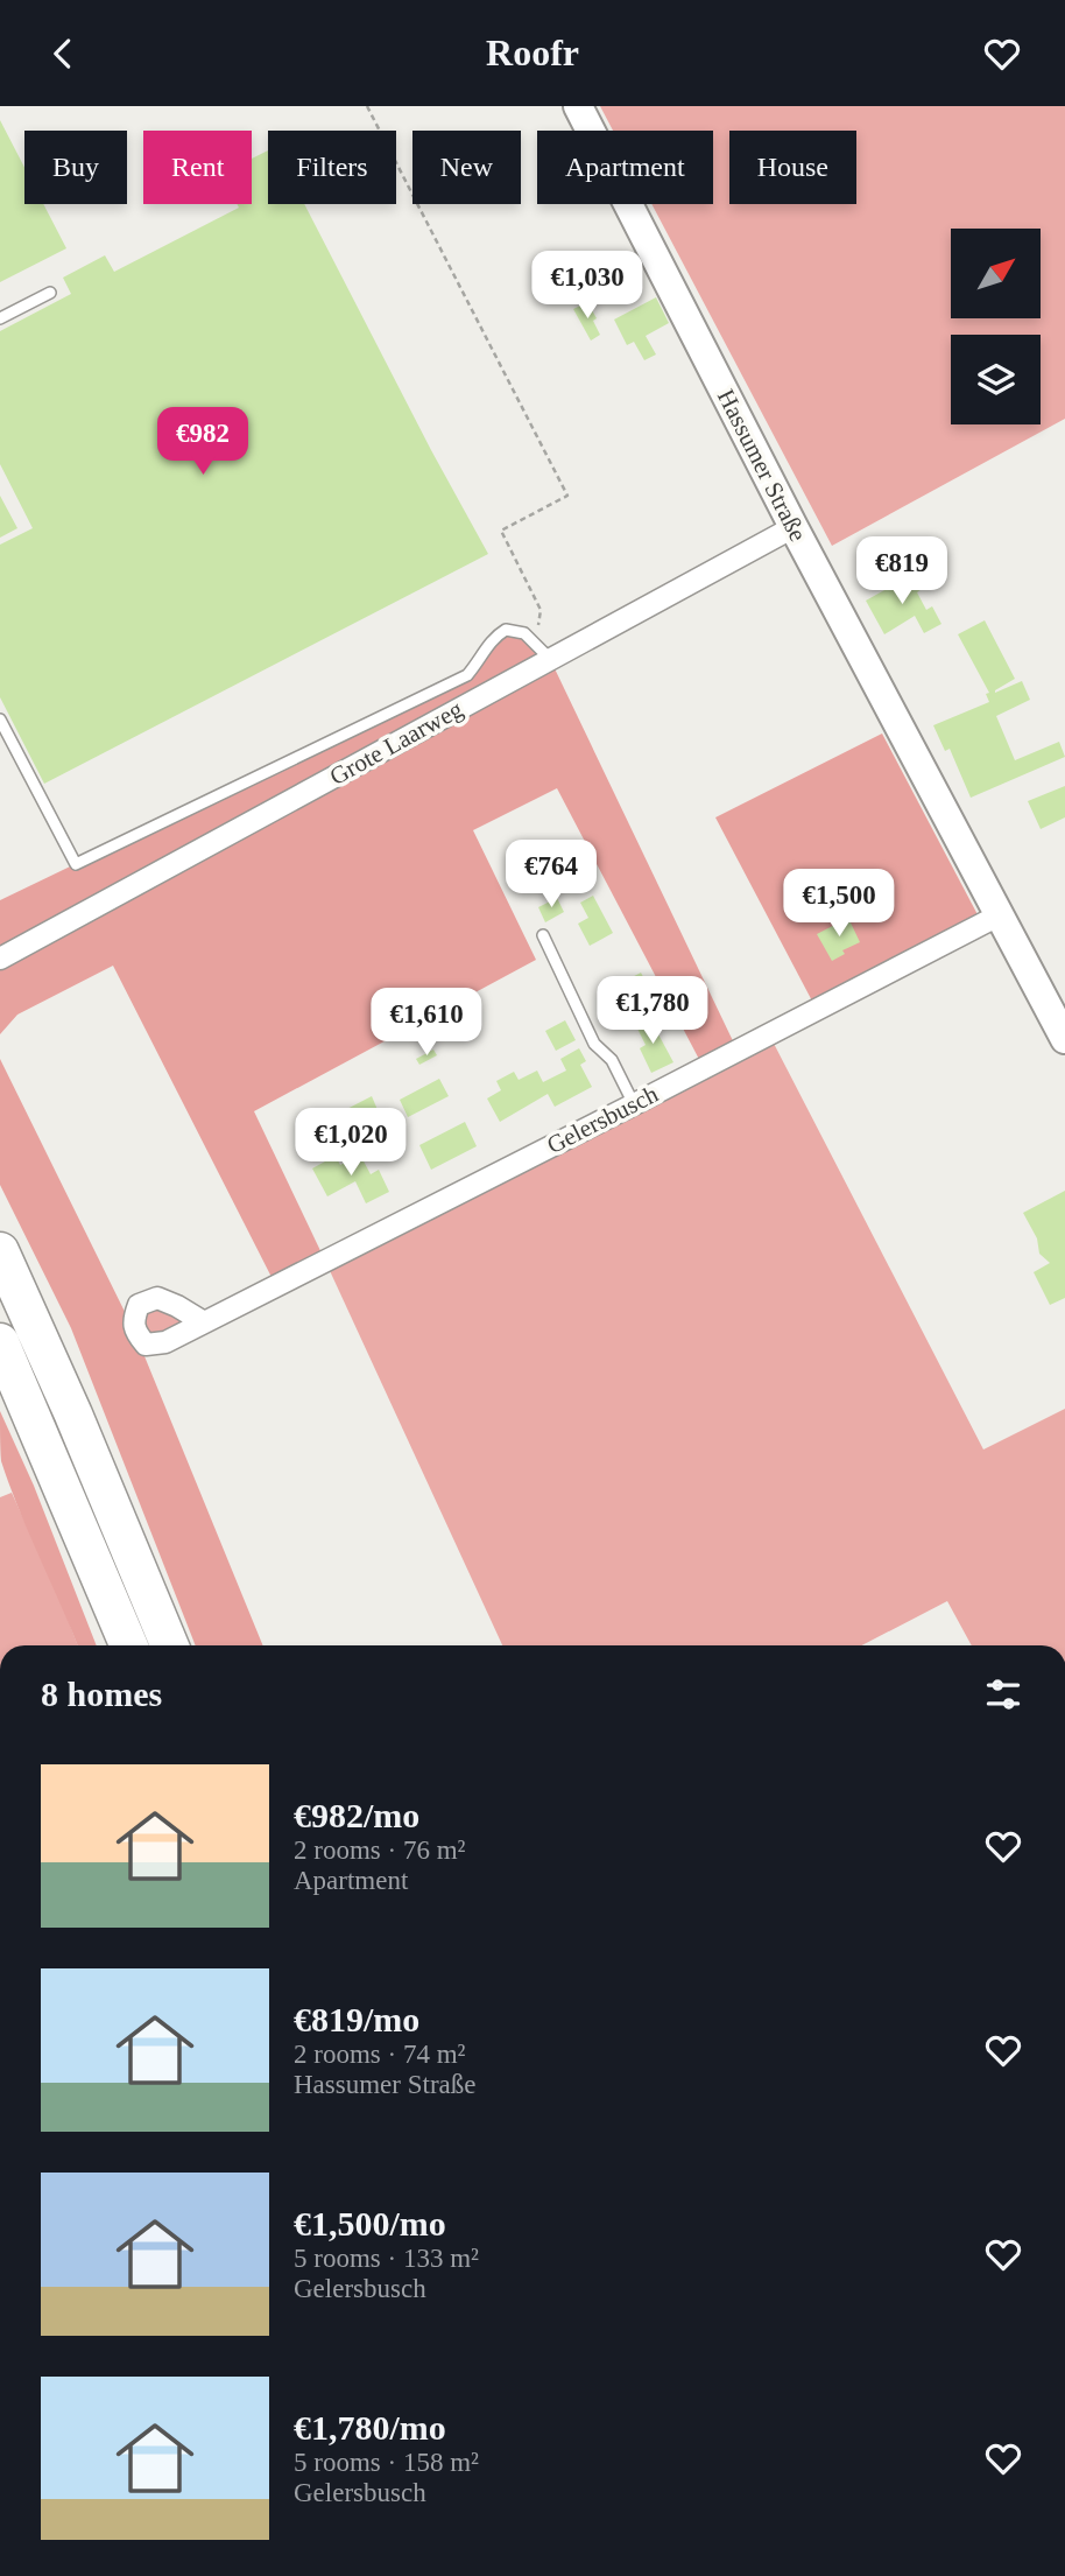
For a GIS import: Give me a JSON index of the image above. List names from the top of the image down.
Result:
{
  "streets": {
    "street": ["Hassumer Straße", "Grote Laarweg", "Gelersbusch"]
  },
  "crossings": [
    ["Hassumer Straße", "Grote Laarweg"],
    ["Hassumer Straße", "Gelersbusch"]
  ],
  "north": "top right",
  "page": {
    "header": "Roofr",
    "chip": [
      "Buy",
      "Rent",
      "Filters",
      "New",
      "Apartment",
      "House"
    ],
    "price": [
      "€1,030",
      "€982",
      "€819",
      "€764",
      "€1,500",
      "€1,780",
      "€1,610",
      "€1,020"
    ],
    "heading": "8 homes",
    "list": [
      {
        "name": "€982/mo",
        "note": "2 rooms · 76 m² · Apartment"
      },
      {
        "name": "€819/mo",
        "note": "2 rooms · 74 m² · Hassumer Straße"
      },
      {
        "name": "€1,500/mo",
        "note": "5 rooms · 133 m² · Gelersbusch"
      },
      {
        "name": "€1,780/mo",
        "note": "5 rooms · 158 m² · Gelersbusch"
      }
    ]
  }
}
